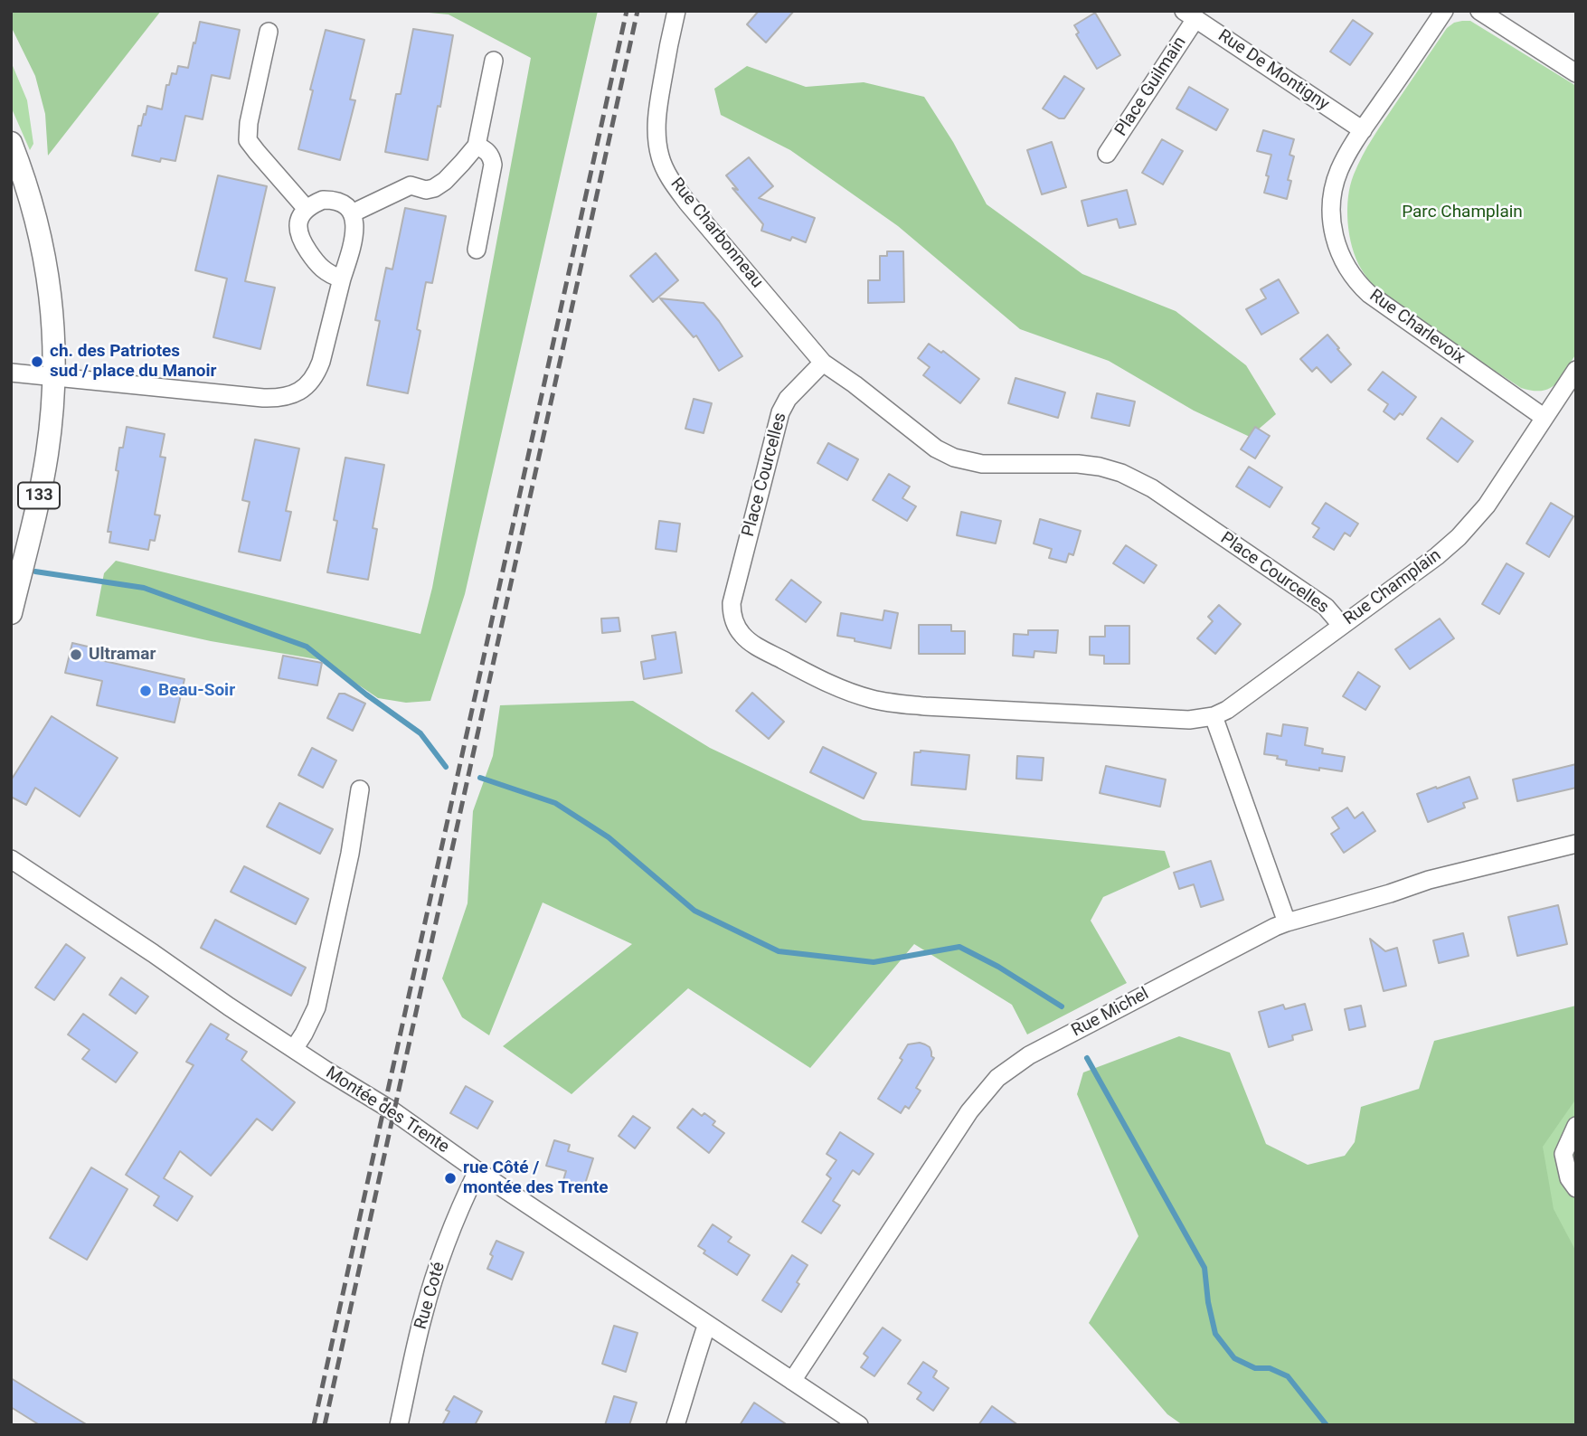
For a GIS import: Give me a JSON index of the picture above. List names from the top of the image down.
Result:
{
  "streets": {
    "main road": ["133"],
    "street": [
      "Rue De Montigny",
      "Place Guilmain",
      "Rue Charbonneau",
      "Rue Charlevoix",
      "Place Courcelles",
      "Rue Champlain",
      "Rue Michel",
      "Montée des Trente",
      "Rue Coté"
    ]
  },
  "crossings": [
    ["Rue De Montigny", "Place Guilmain"],
    ["Rue De Montigny", "Rue Charlevoix"],
    ["Rue Charbonneau", "Place Courcelles"],
    ["Rue Charlevoix", "Rue Champlain"],
    ["Place Courcelles", "Rue Champlain"],
    ["Rue Michel", "Montée des Trente"],
    ["Montée des Trente", "Rue Coté"]
  ],
  "parks": ["Parc Champlain"],
  "places": [
    "ch. des Patriotes sud / place du Manoir",
    "Ultramar",
    "Beau-Soir",
    "rue Côté / montée des Trente"
  ]
}
